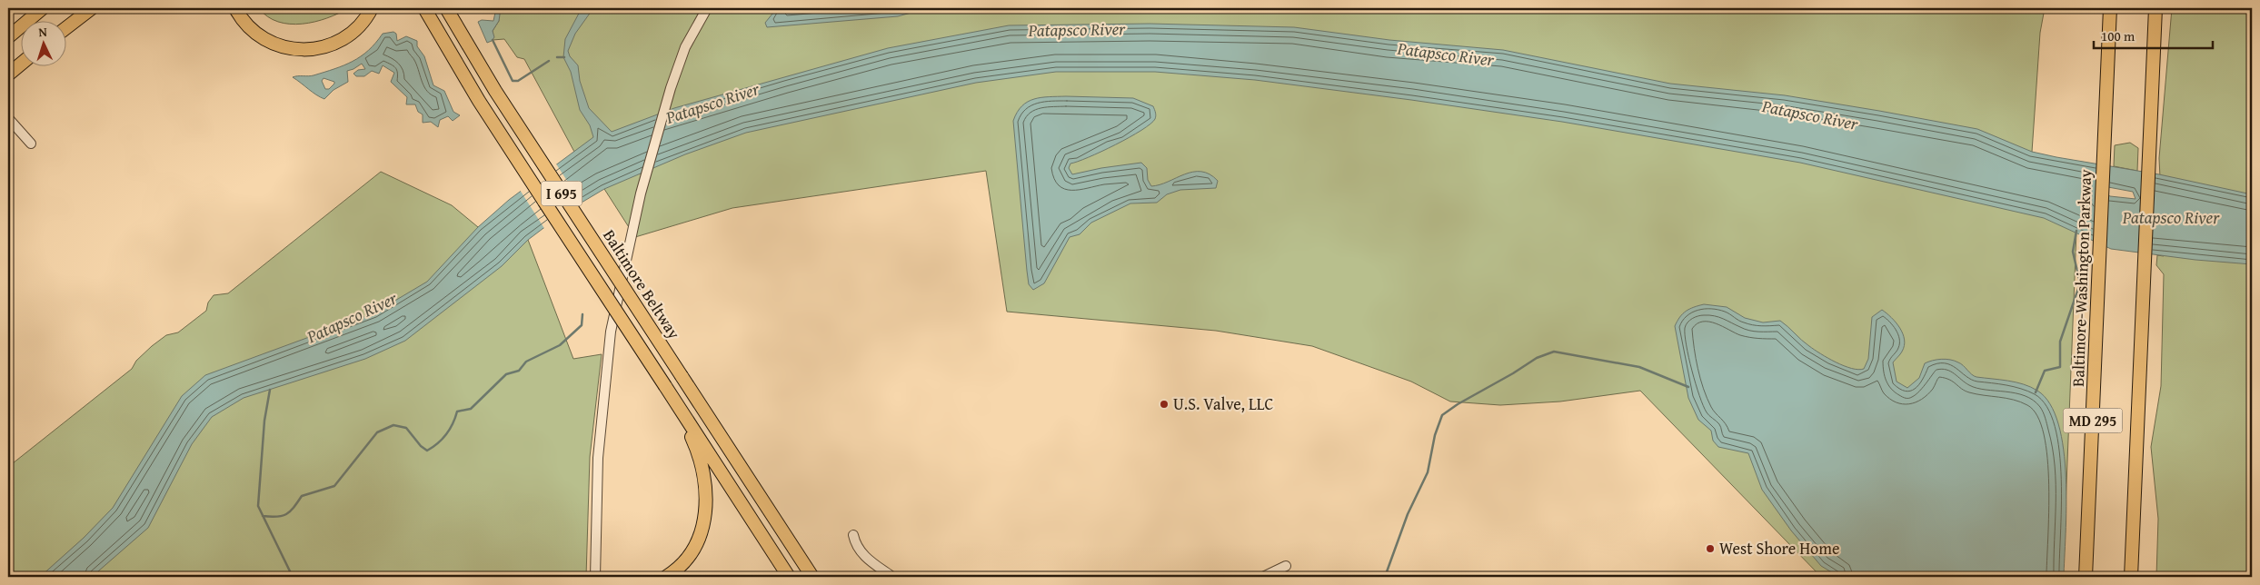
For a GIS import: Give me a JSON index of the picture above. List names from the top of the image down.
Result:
{
  "streets": {
    "highway": [
      "I 695",
      "Baltimore-Washington Parkway",
      "Baltimore Beltway",
      "MD 295"
    ]
  },
  "water": ["Patapsco River"],
  "places": ["U.S. Valve, LLC", "West Shore Home"],
  "scale_bar": "100 m",
  "north": "top"
}
